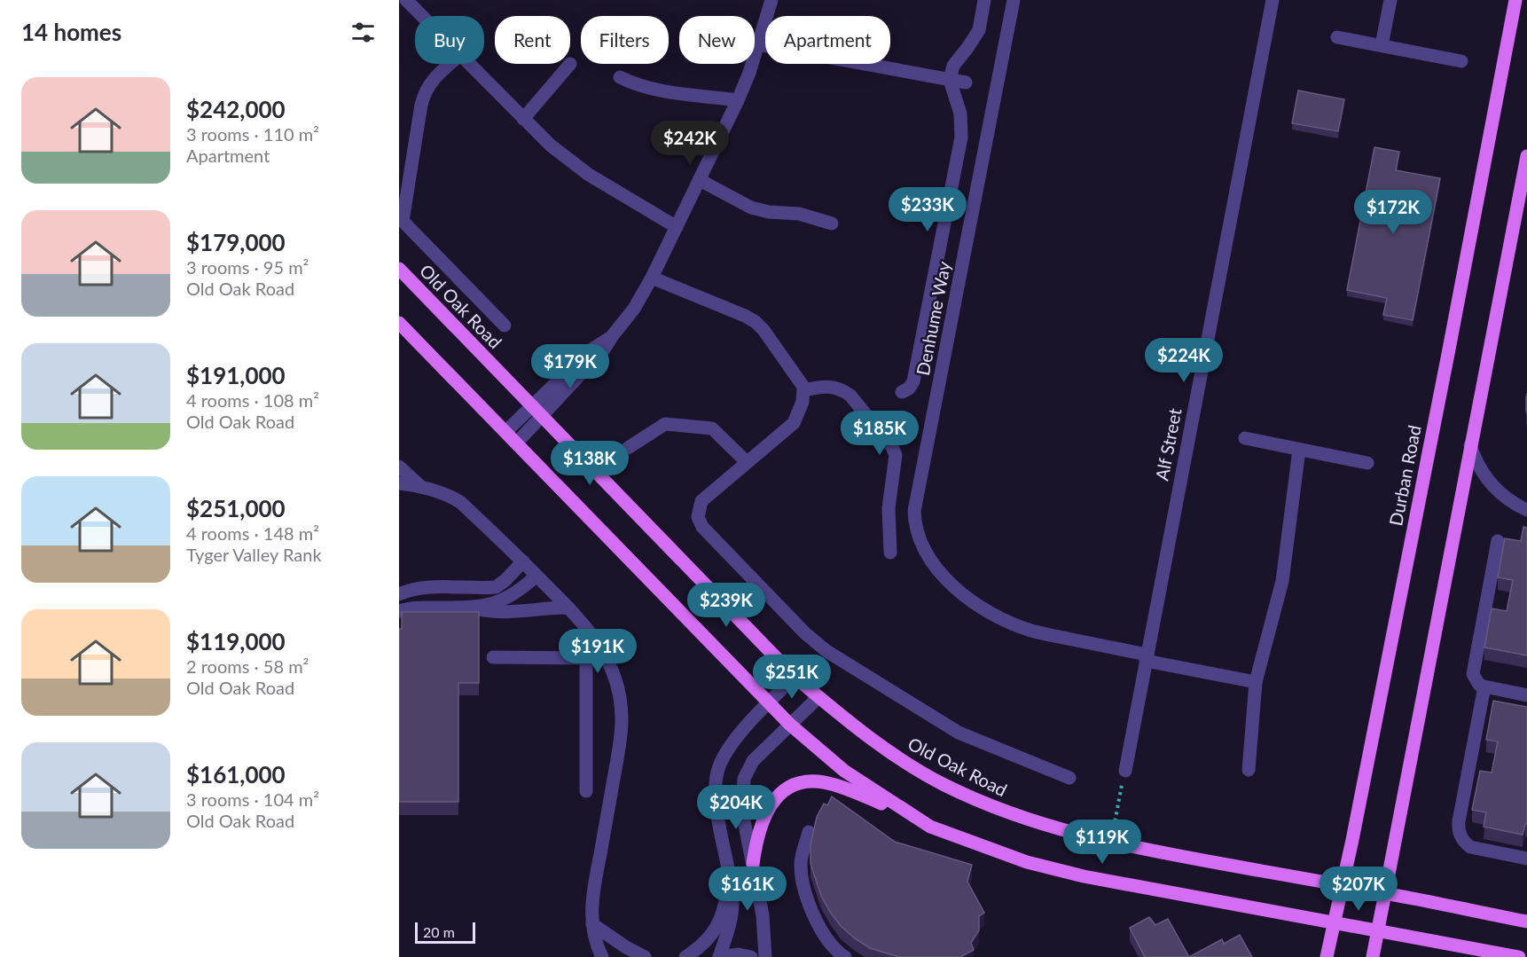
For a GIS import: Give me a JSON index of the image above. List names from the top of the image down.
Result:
{
  "streets": {
    "main road": ["Old Oak Road", "Durban Road"],
    "street": ["Denhume Way", "Alf Street"]
  },
  "crossings": [
    ["Old Oak Road", "Durban Road"],
    ["Denhume Way", "Alf Street"]
  ],
  "scale_bar": "20 m",
  "page": {
    "heading": "14 homes",
    "chip": [
      "Buy",
      "Rent",
      "Filters",
      "New",
      "Apartment"
    ],
    "list": [
      {
        "name": "$242,000",
        "note": "3 rooms · 110 m² · Apartment"
      },
      {
        "name": "$179,000",
        "note": "3 rooms · 95 m² · Old Oak Road"
      },
      {
        "name": "$191,000",
        "note": "4 rooms · 108 m² · Old Oak Road"
      },
      {
        "name": "$251,000",
        "note": "4 rooms · 148 m² · Tyger Valley Rank"
      },
      {
        "name": "$119,000",
        "note": "2 rooms · 58 m² · Old Oak Road"
      },
      {
        "name": "$161,000",
        "note": "3 rooms · 104 m² · Old Oak Road"
      }
    ],
    "price": [
      "$242K",
      "$233K",
      "$172K",
      "$224K",
      "$179K",
      "$185K",
      "$138K",
      "$239K",
      "$191K",
      "$251K",
      "$204K",
      "$119K",
      "$161K",
      "$207K"
    ],
    "scale": "20 m"
  }
}
